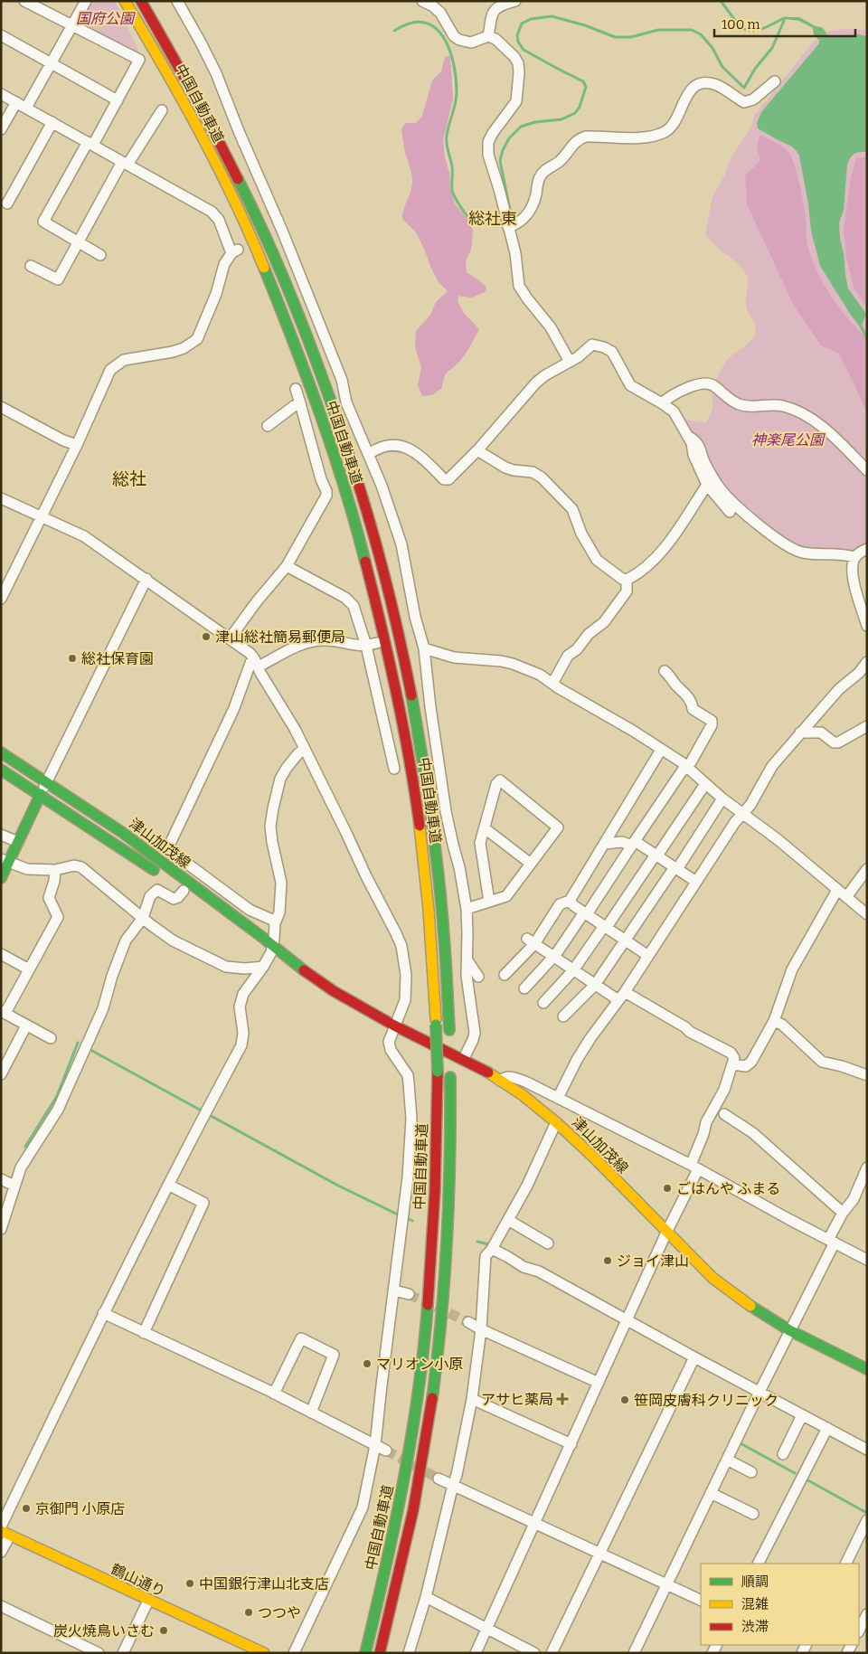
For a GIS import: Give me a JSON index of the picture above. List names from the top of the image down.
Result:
{
  "streets": {
    "main road": ["中国自動車道", "津山加茂線", "鶴山通り"]
  },
  "districts": ["総社東", "総社"],
  "parks": ["国府公園", "神楽尾公園"],
  "places": {
    "other": [
      "津山総社簡易郵便局",
      "総社保育園",
      "ごはんや ふまる",
      "ジョイ津山",
      "マリオン小原",
      "笹岡皮膚科クリニック",
      "京御門 小原店",
      "中国銀行津山北支店",
      "つつや",
      "炭火焼鳥いさむ"
    ],
    "health": ["アサヒ薬局"]
  },
  "legend": ["順調", "混雑", "渋滞"],
  "scale_bar": "100 m"
}
